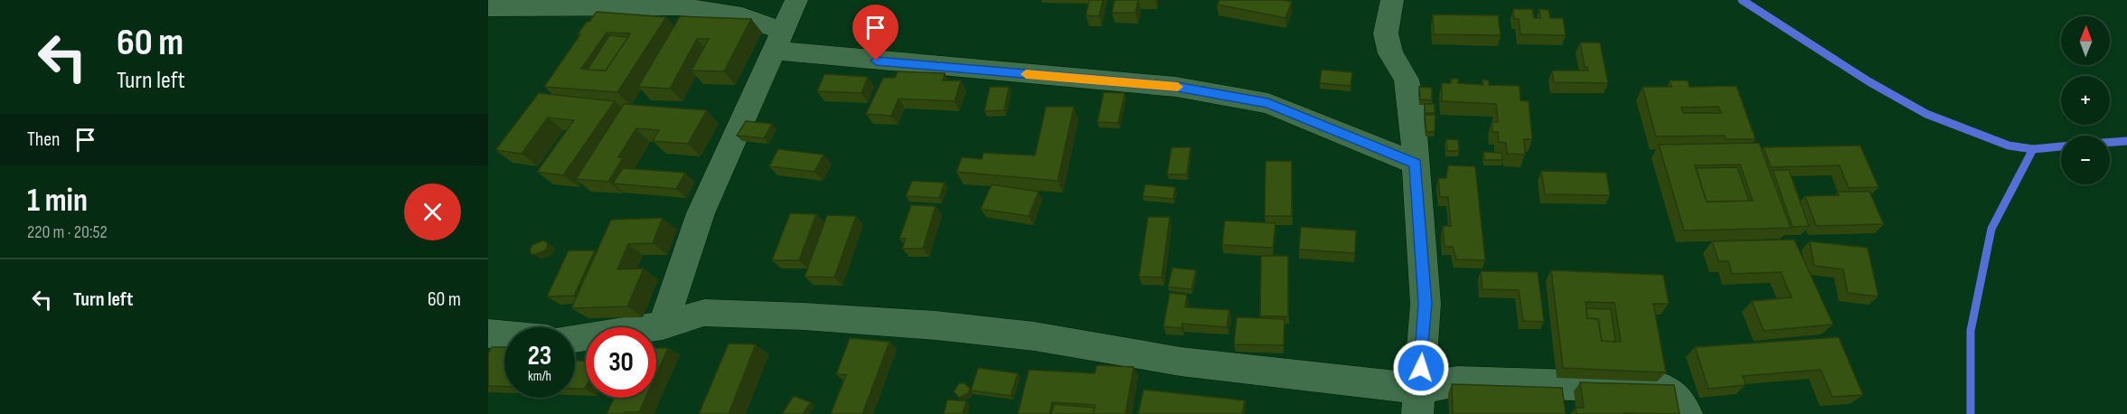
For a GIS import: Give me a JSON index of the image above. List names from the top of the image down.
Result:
{
  "north": "top",
  "page": {
    "turn": ["60 m", "Turn left"],
    "map_buttons": ["+", "−"],
    "then": "Then",
    "heading": ["1 min", "220 m · 20:52"],
    "list": [
      {
        "name": "Turn left",
        "value": "60 m"
      }
    ],
    "speed": "23 km/h",
    "limit": "30"
  }
}
